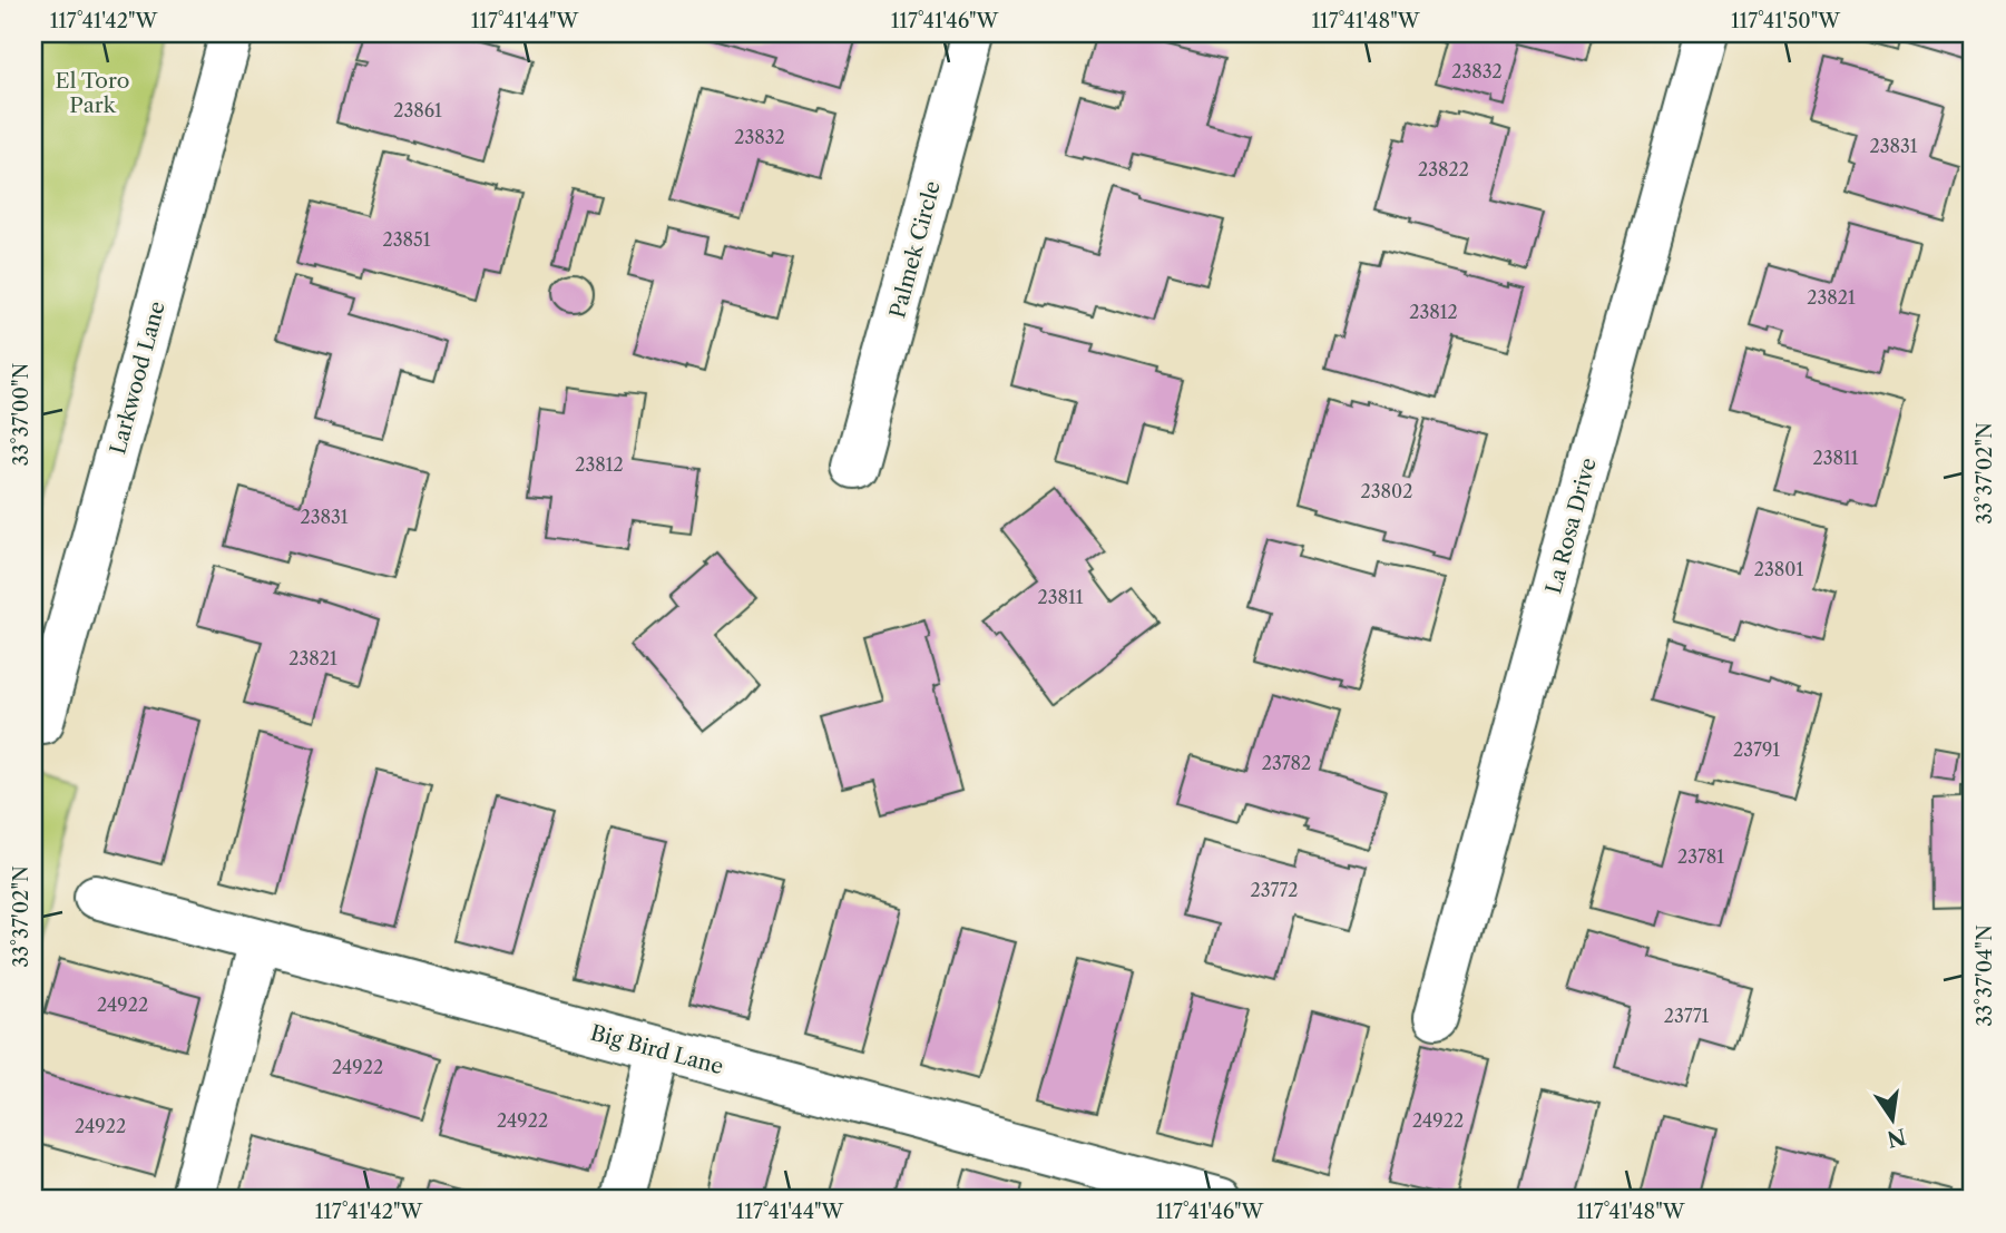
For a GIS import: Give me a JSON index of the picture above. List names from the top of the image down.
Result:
{
  "streets": {
    "street": [
      "Palmek Circle",
      "Larkwood Lane",
      "La Rosa Drive",
      "Big Bird Lane"
    ]
  },
  "parks": ["El Toro Park"],
  "house_numbers": [
    "23832",
    "23861",
    "23832",
    "23831",
    "23822",
    "23851",
    "23821",
    "23812",
    "23811",
    "23812",
    "23802",
    "23831",
    "23801",
    "23811",
    "23821",
    "23791",
    "23782",
    "23781",
    "23772",
    "24922",
    "23771",
    "24922",
    "24922",
    "24922",
    "24922"
  ],
  "north": "bottom",
  "coordinates": [
    "117°41'42\"W",
    "117°41'44\"W",
    "117°41'46\"W",
    "117°41'48\"W",
    "117°41'50\"W",
    "33°37'00\"N",
    "33°37'02\"N",
    "33°37'04\"N"
  ]
}
